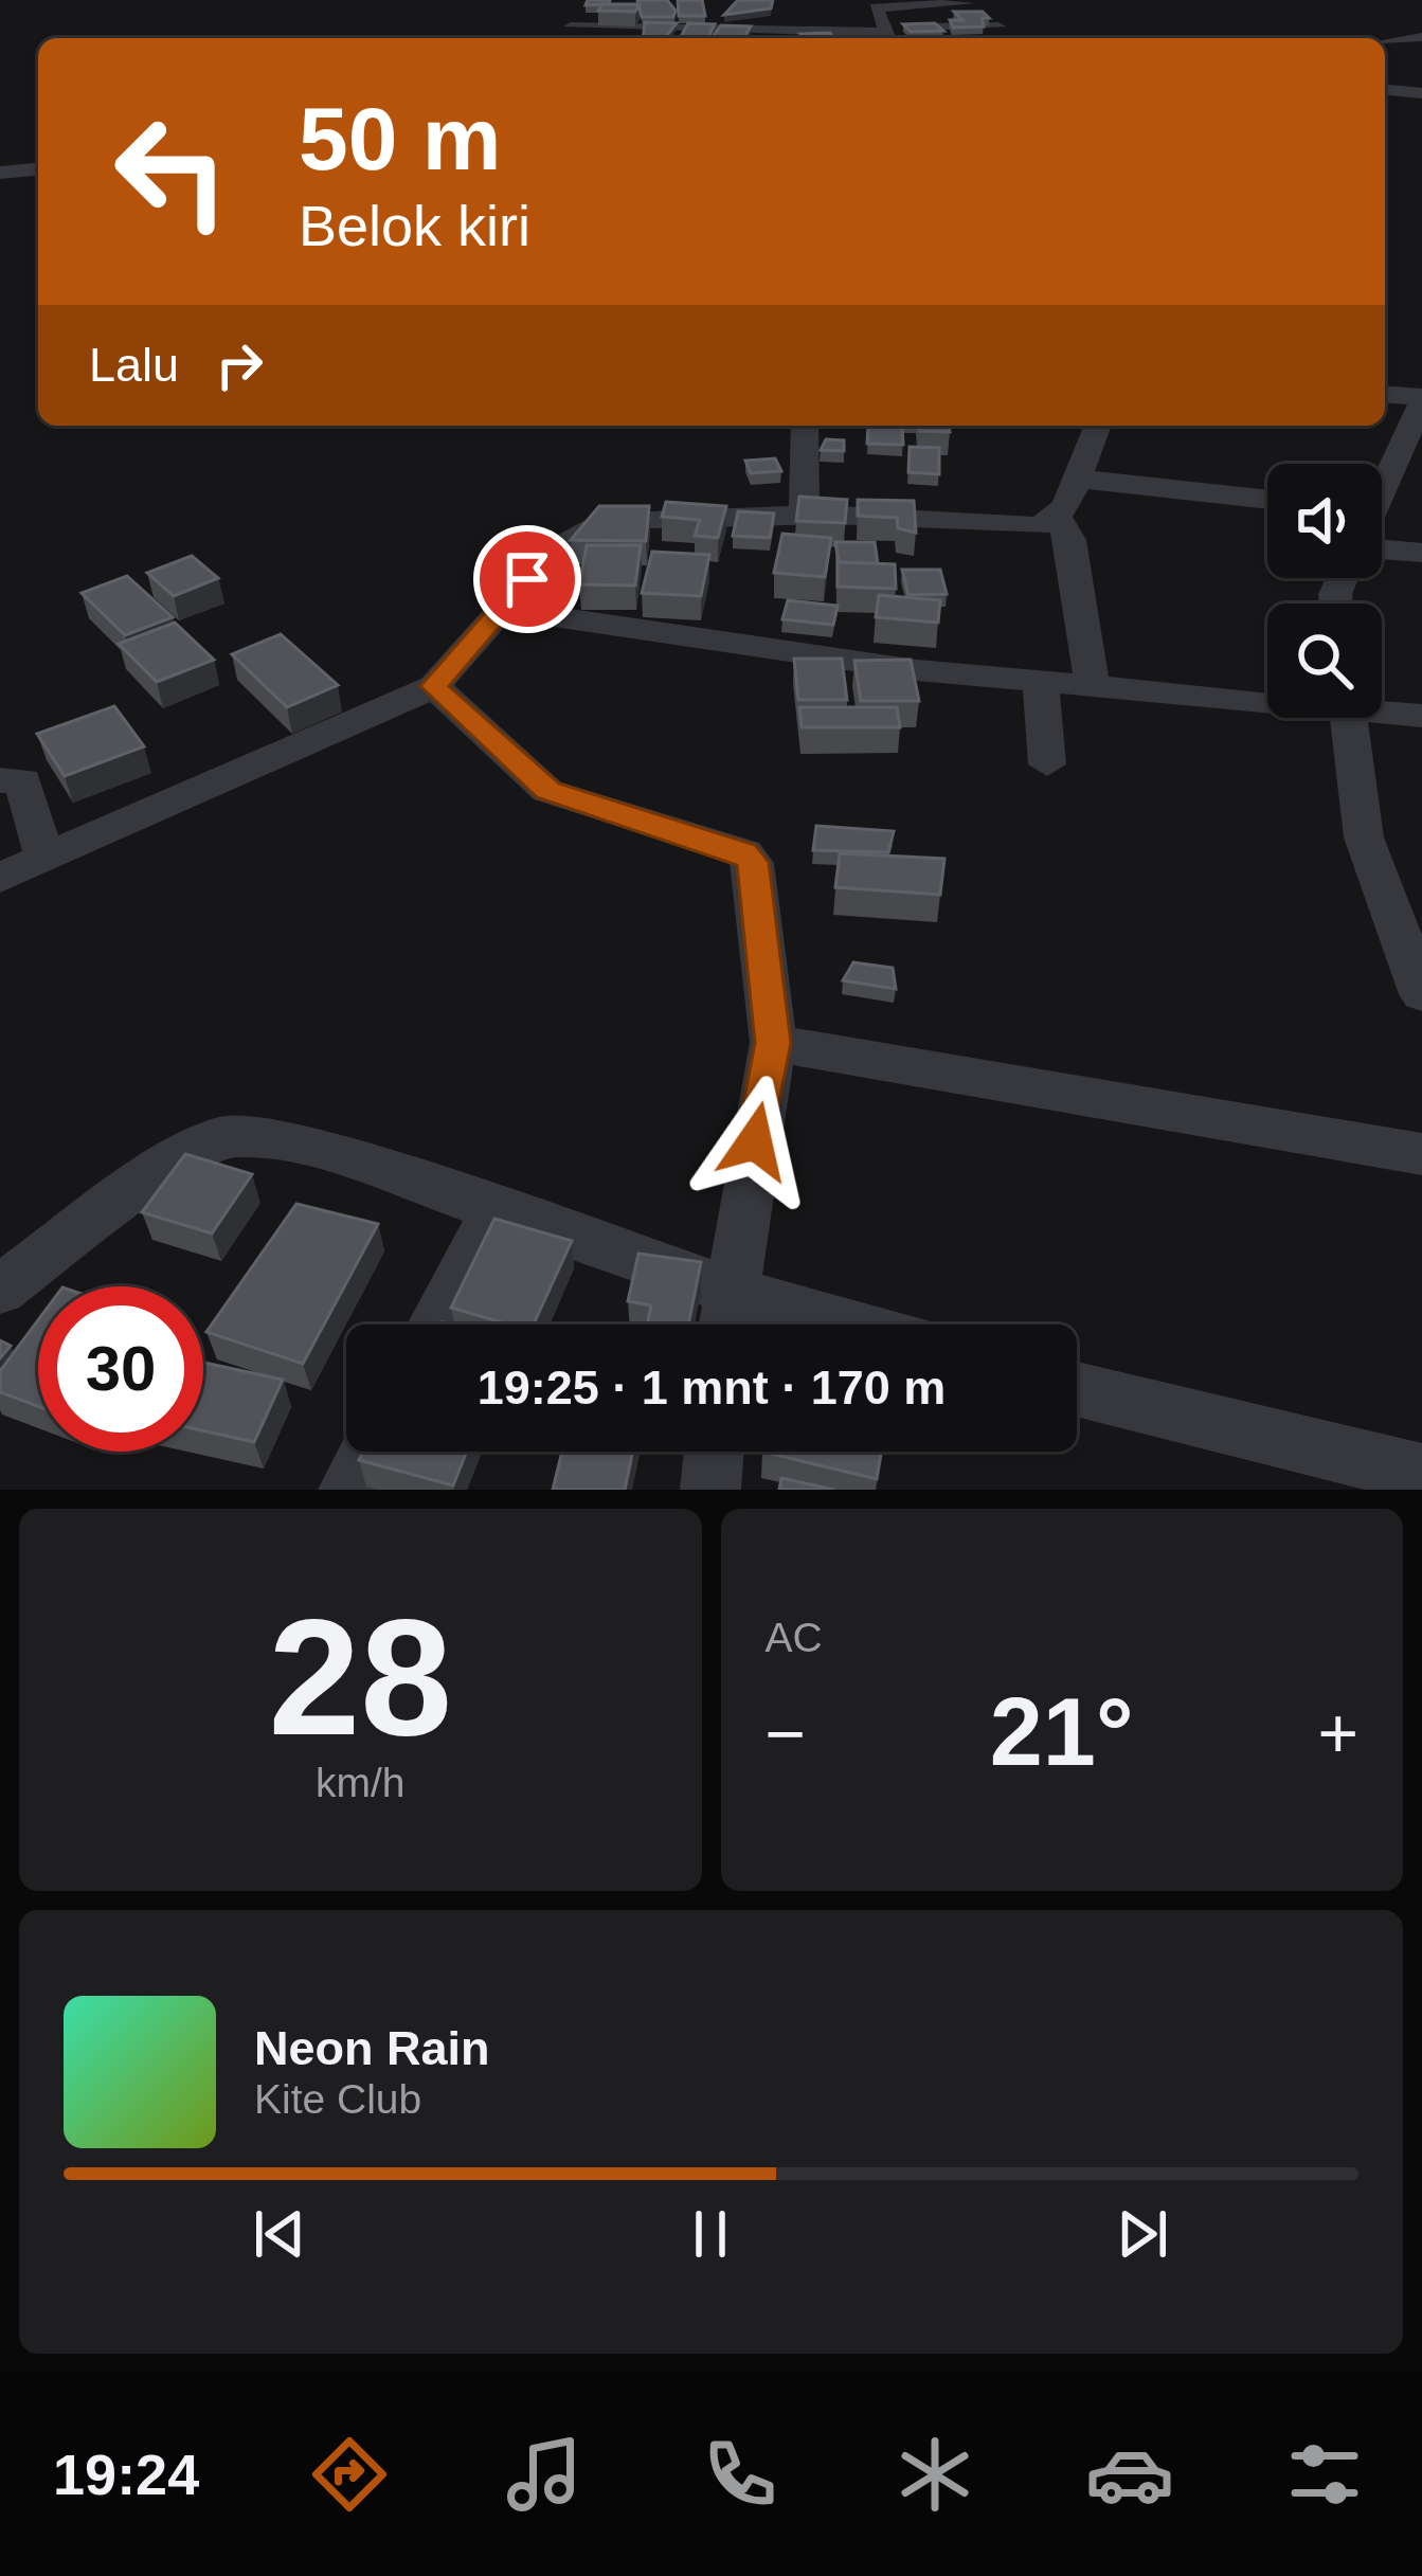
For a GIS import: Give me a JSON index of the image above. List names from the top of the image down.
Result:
{
  "page": {
    "turn": ["50 m", "Belok kiri"],
    "then": "Lalu",
    "limit": "30",
    "trip": "19:25 · 1 mnt · 170 m",
    "tile": [
      ["28", "km/h"],
      "AC"
    ],
    "heat": ["−", "21°", "+"],
    "song": ["Neon Rain", "Kite Club"],
    "tabs": "19:24"
  }
}
